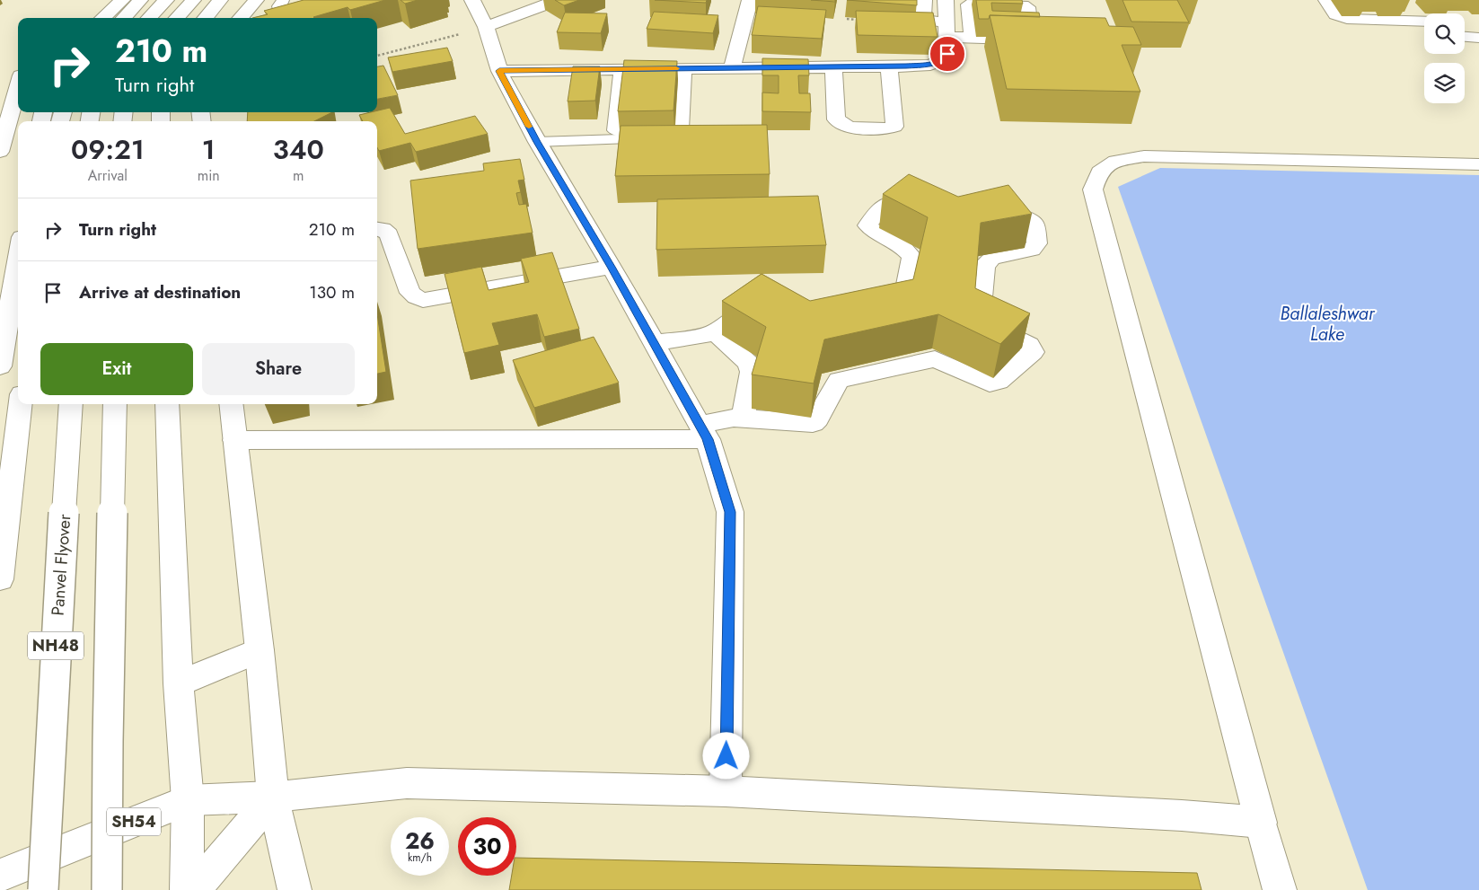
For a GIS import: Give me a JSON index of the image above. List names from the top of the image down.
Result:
{
  "streets": {
    "main road": ["Panvel Flyover", "NH48", "SH54"]
  },
  "water": ["Ballaleshwar Lake"],
  "page": {
    "turn": ["210 m", "Turn right"],
    "eta": [
      "09:21",
      "Arrival",
      "1",
      "min",
      "340",
      "m"
    ],
    "list": [
      {
        "name": "Turn right",
        "value": "210 m"
      },
      {
        "name": "Arrive at destination",
        "value": "130 m"
      }
    ],
    "buttons": ["Exit", "Share"],
    "speed": "26 km/h",
    "limit": "30"
  }
}
